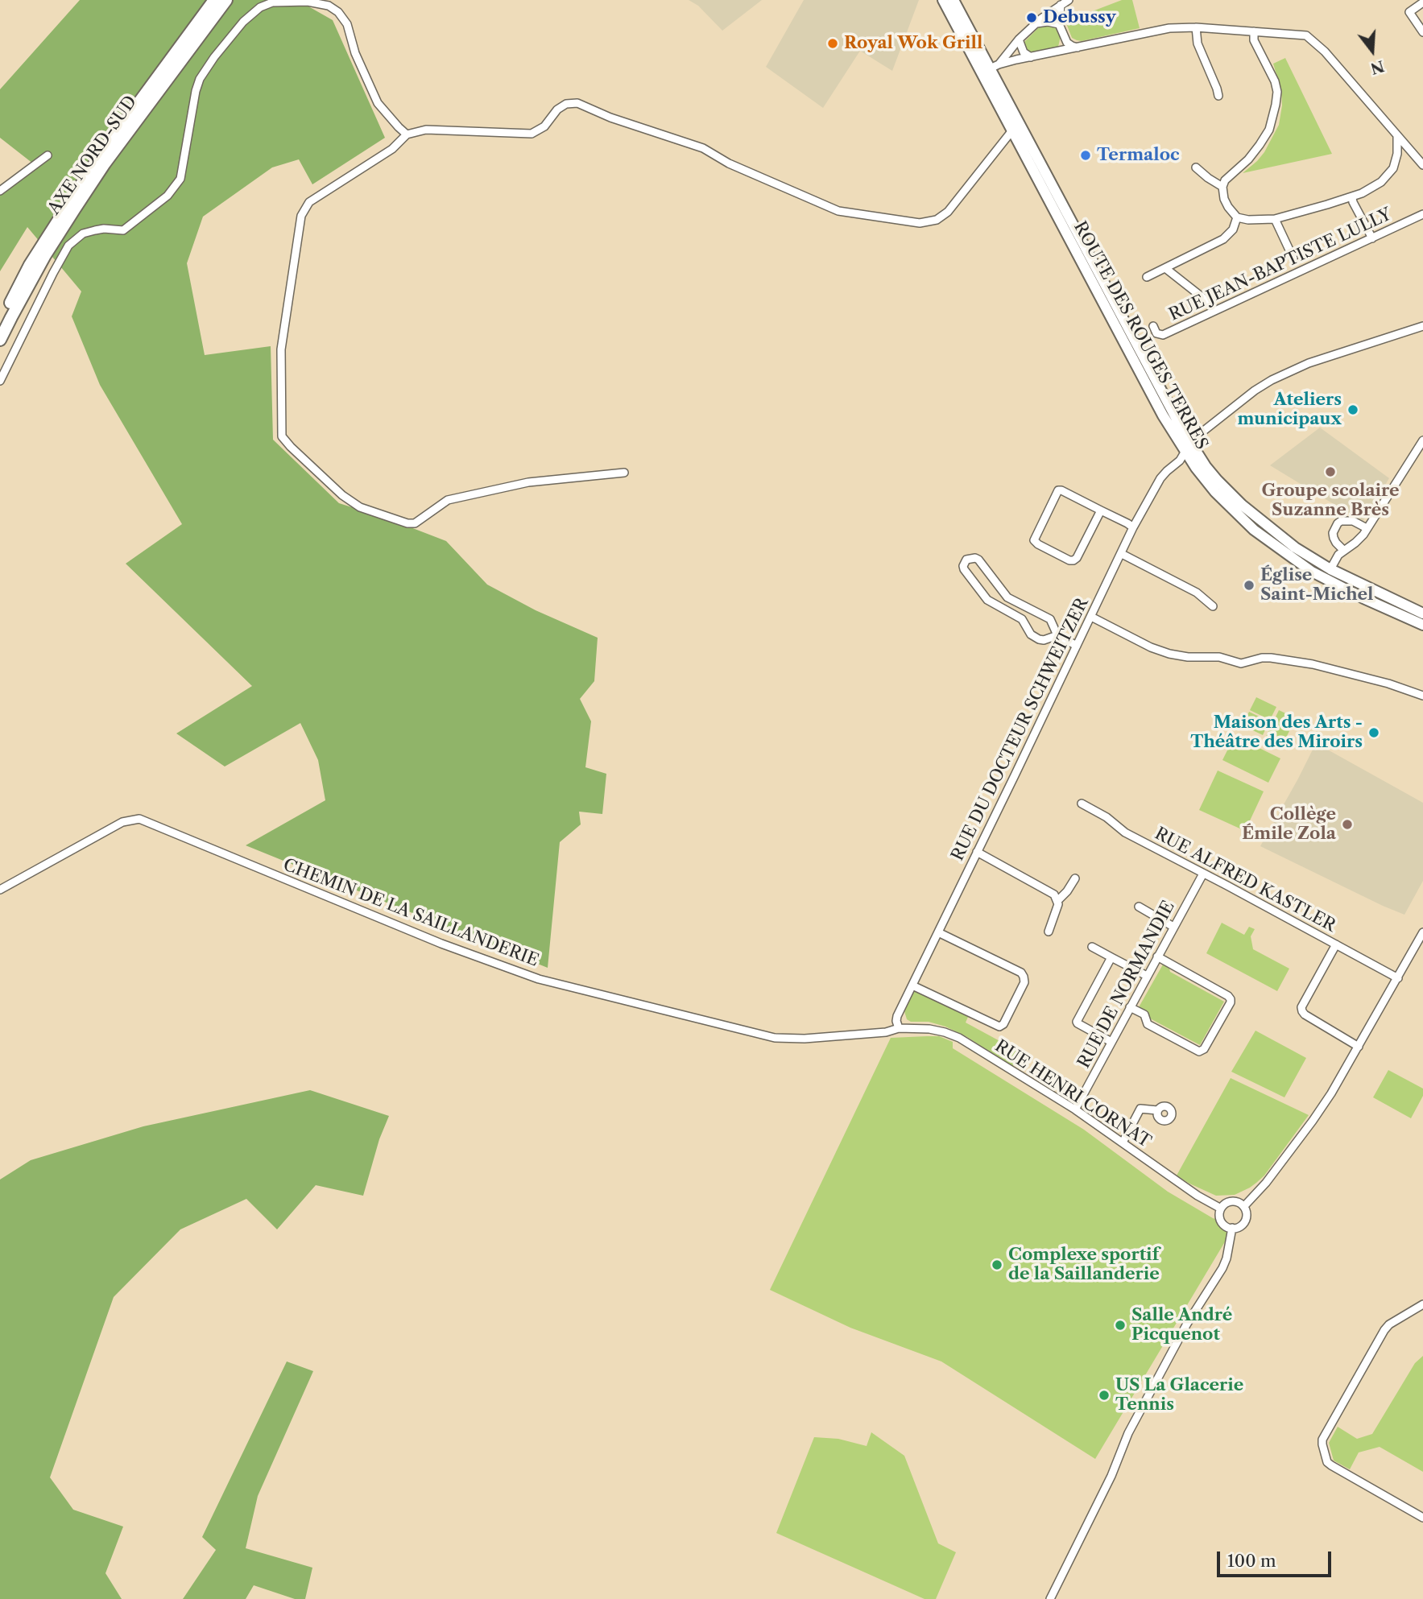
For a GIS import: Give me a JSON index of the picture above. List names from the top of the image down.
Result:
{
  "streets": {
    "highway": ["AXE NORD-SUD"],
    "main road": ["ROUTE DES ROUGES TERRES"],
    "street": [
      "RUE JEAN-BAPTISTE LULLY",
      "RUE DU DOCTEUR SCHWEITZER",
      "RUE ALFRED KASTLER",
      "CHEMIN DE LA SAILLANDERIE",
      "RUE DE NORMANDIE",
      "RUE HENRI CORNAT"
    ]
  },
  "crossings": [
    ["ROUTE DES ROUGES TERRES", "RUE DU DOCTEUR SCHWEITZER"],
    ["RUE DU DOCTEUR SCHWEITZER", "CHEMIN DE LA SAILLANDERIE"],
    ["RUE DU DOCTEUR SCHWEITZER", "RUE HENRI CORNAT"],
    ["RUE ALFRED KASTLER", "RUE DE NORMANDIE"],
    ["CHEMIN DE LA SAILLANDERIE", "RUE HENRI CORNAT"],
    ["RUE DE NORMANDIE", "RUE HENRI CORNAT"]
  ],
  "places": [
    "Debussy",
    "Royal Wok Grill",
    "Termaloc",
    "Ateliers municipaux",
    "Groupe scolaire Suzanne Brès",
    "Église Saint-Michel",
    "Maison des Arts - Théâtre des Miroirs",
    "Collège Émile Zola",
    "Complexe sportif de la Saillanderie",
    "Salle André Picquenot",
    "US La Glacerie Tennis"
  ],
  "scale_bar": "100 m",
  "north": "bottom"
}
